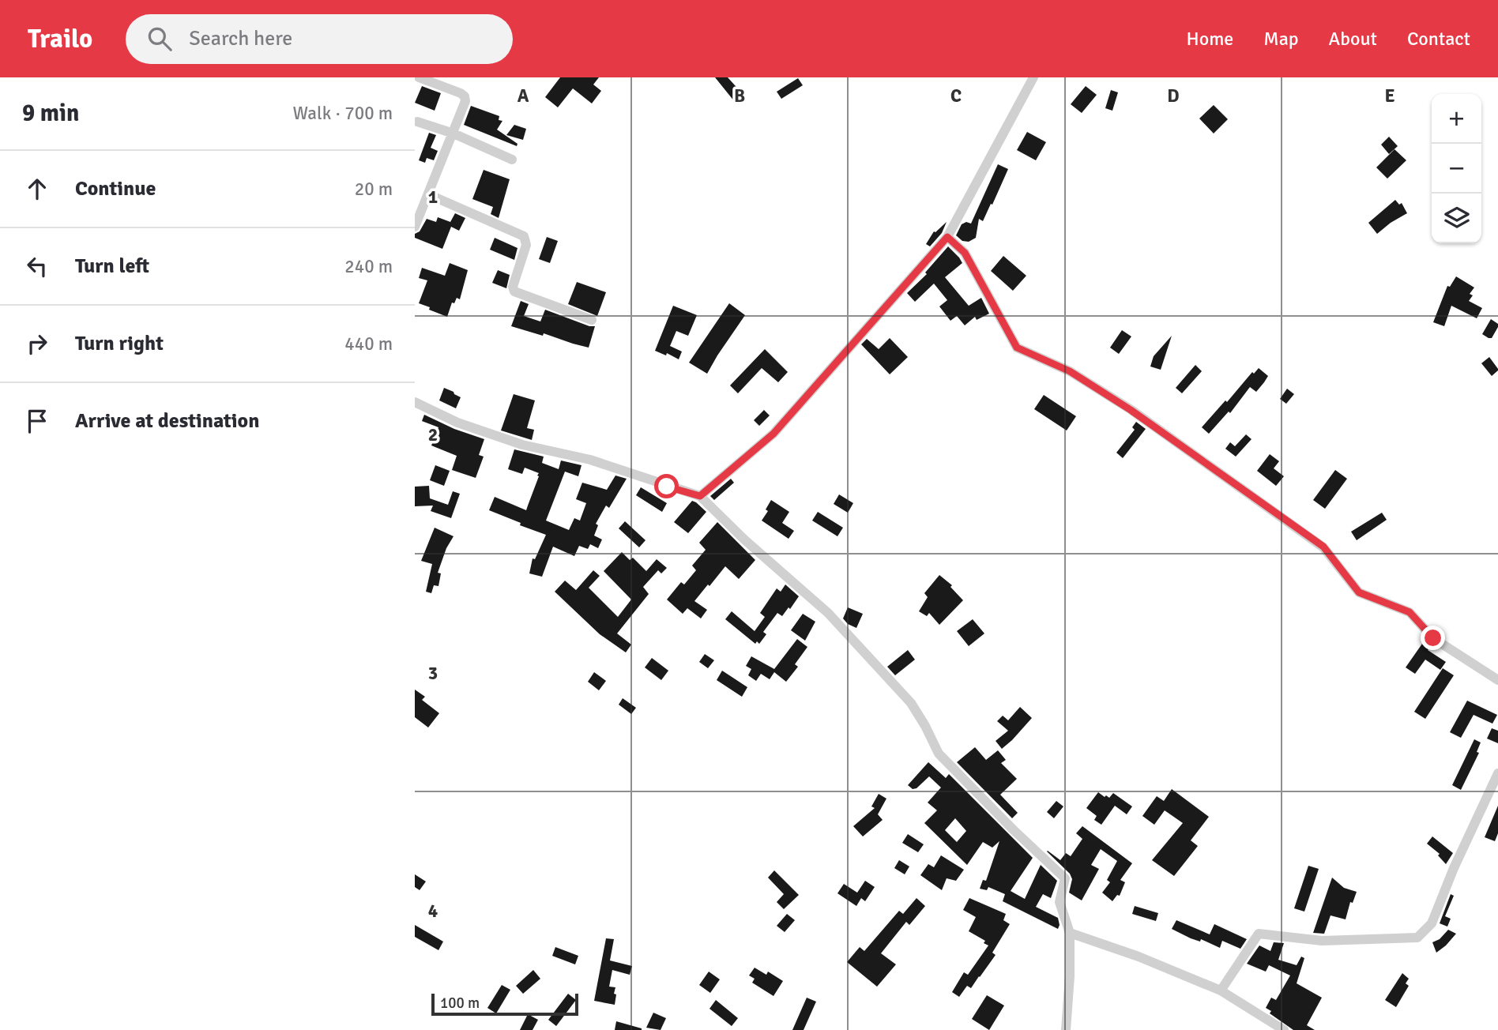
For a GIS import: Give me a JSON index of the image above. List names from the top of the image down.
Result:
{
  "scale_bar": "100 m",
  "page": {
    "header": "Trailo",
    "search": "Search here",
    "nav": [
      "Home",
      "Map",
      "About",
      "Contact"
    ],
    "heading": ["9 min", "Walk · 700 m"],
    "map_buttons": ["+", "−"],
    "list": [
      ["Continue", "20 m"],
      ["Turn left", "240 m"],
      ["Turn right", "440 m"],
      "Arrive at destination"
    ],
    "scale": "100 m"
  },
  "grid": {
    "columns": [
      "A",
      "B",
      "C",
      "D",
      "E"
    ],
    "rows": [
      "1",
      "2",
      "3",
      "4"
    ]
  }
}
